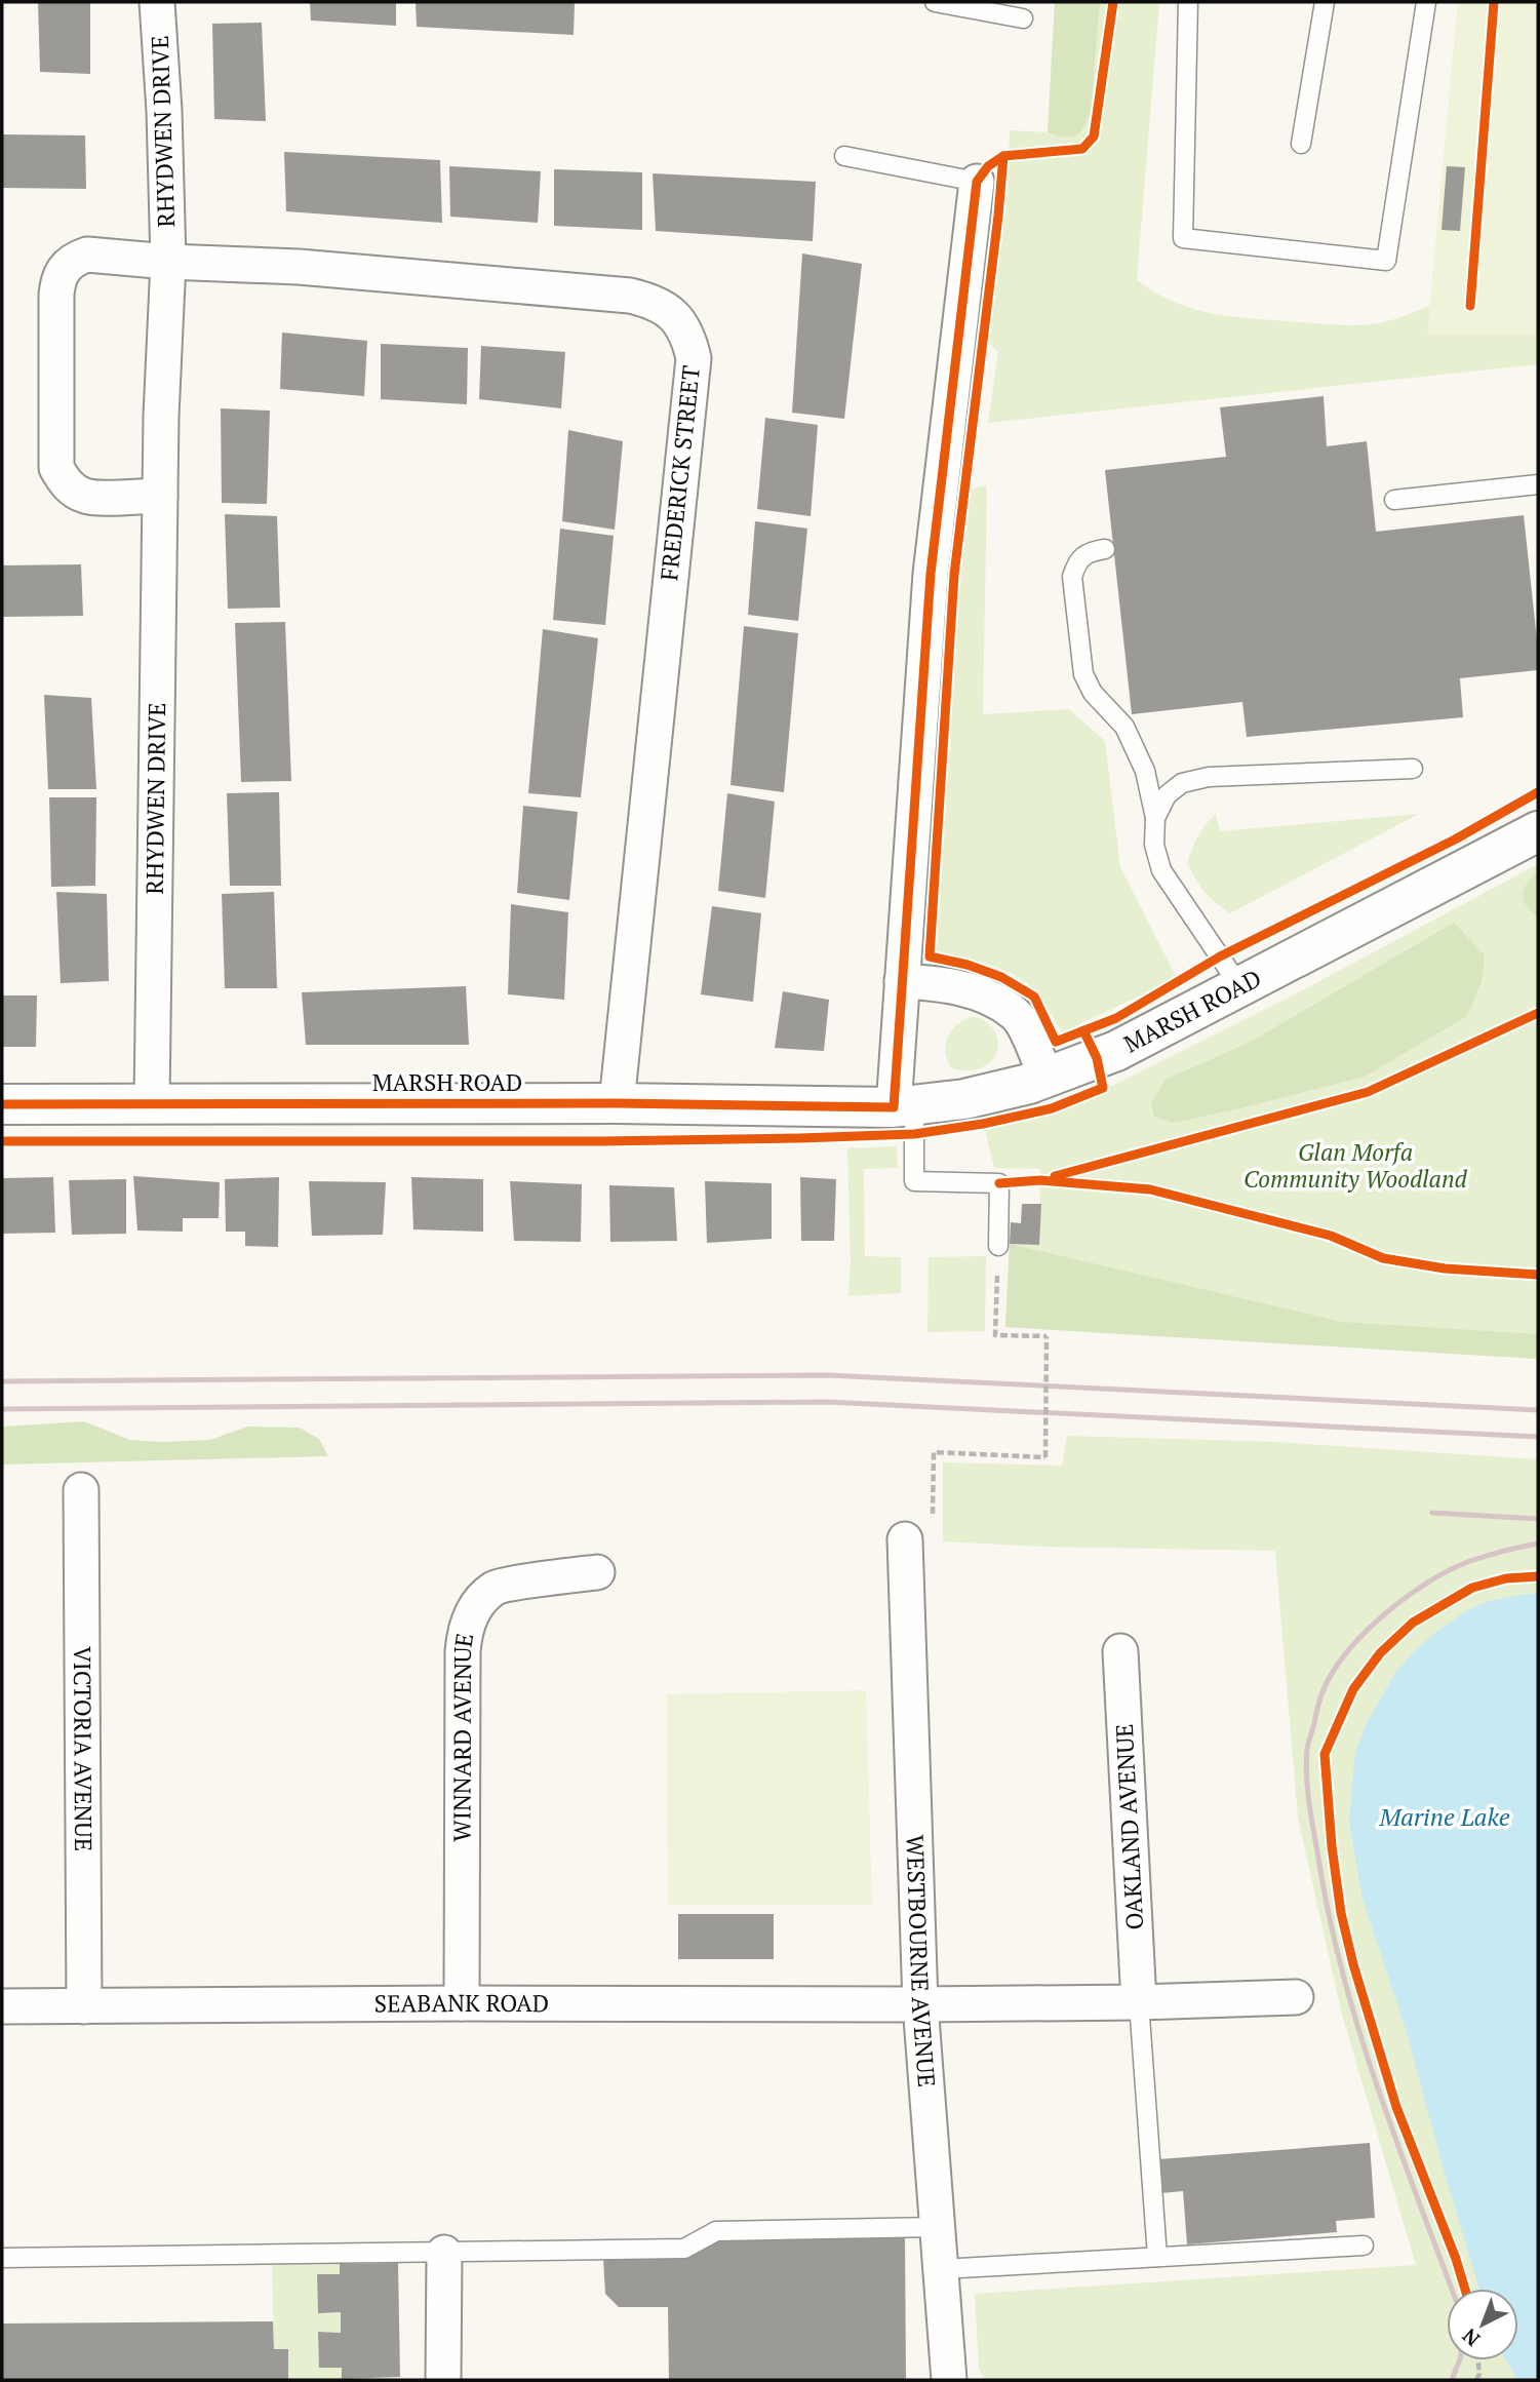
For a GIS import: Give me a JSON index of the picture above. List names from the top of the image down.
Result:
{
  "streets": {
    "street": [
      "RHYDWEN DRIVE",
      "FREDERICK STREET",
      "MARSH ROAD",
      "WINNARD AVENUE",
      "VICTORIA AVENUE",
      "OAKLAND AVENUE",
      "WESTBOURNE AVENUE",
      "SEABANK ROAD"
    ]
  },
  "crossings": [
    ["RHYDWEN DRIVE", "FREDERICK STREET"],
    ["RHYDWEN DRIVE", "MARSH ROAD"],
    ["FREDERICK STREET", "MARSH ROAD"],
    ["WINNARD AVENUE", "SEABANK ROAD"],
    ["VICTORIA AVENUE", "SEABANK ROAD"],
    ["WESTBOURNE AVENUE", "SEABANK ROAD"]
  ],
  "water": ["Marine Lake"],
  "parks": ["Glan Morfa Community Woodland"],
  "north": "bottom left"
}
